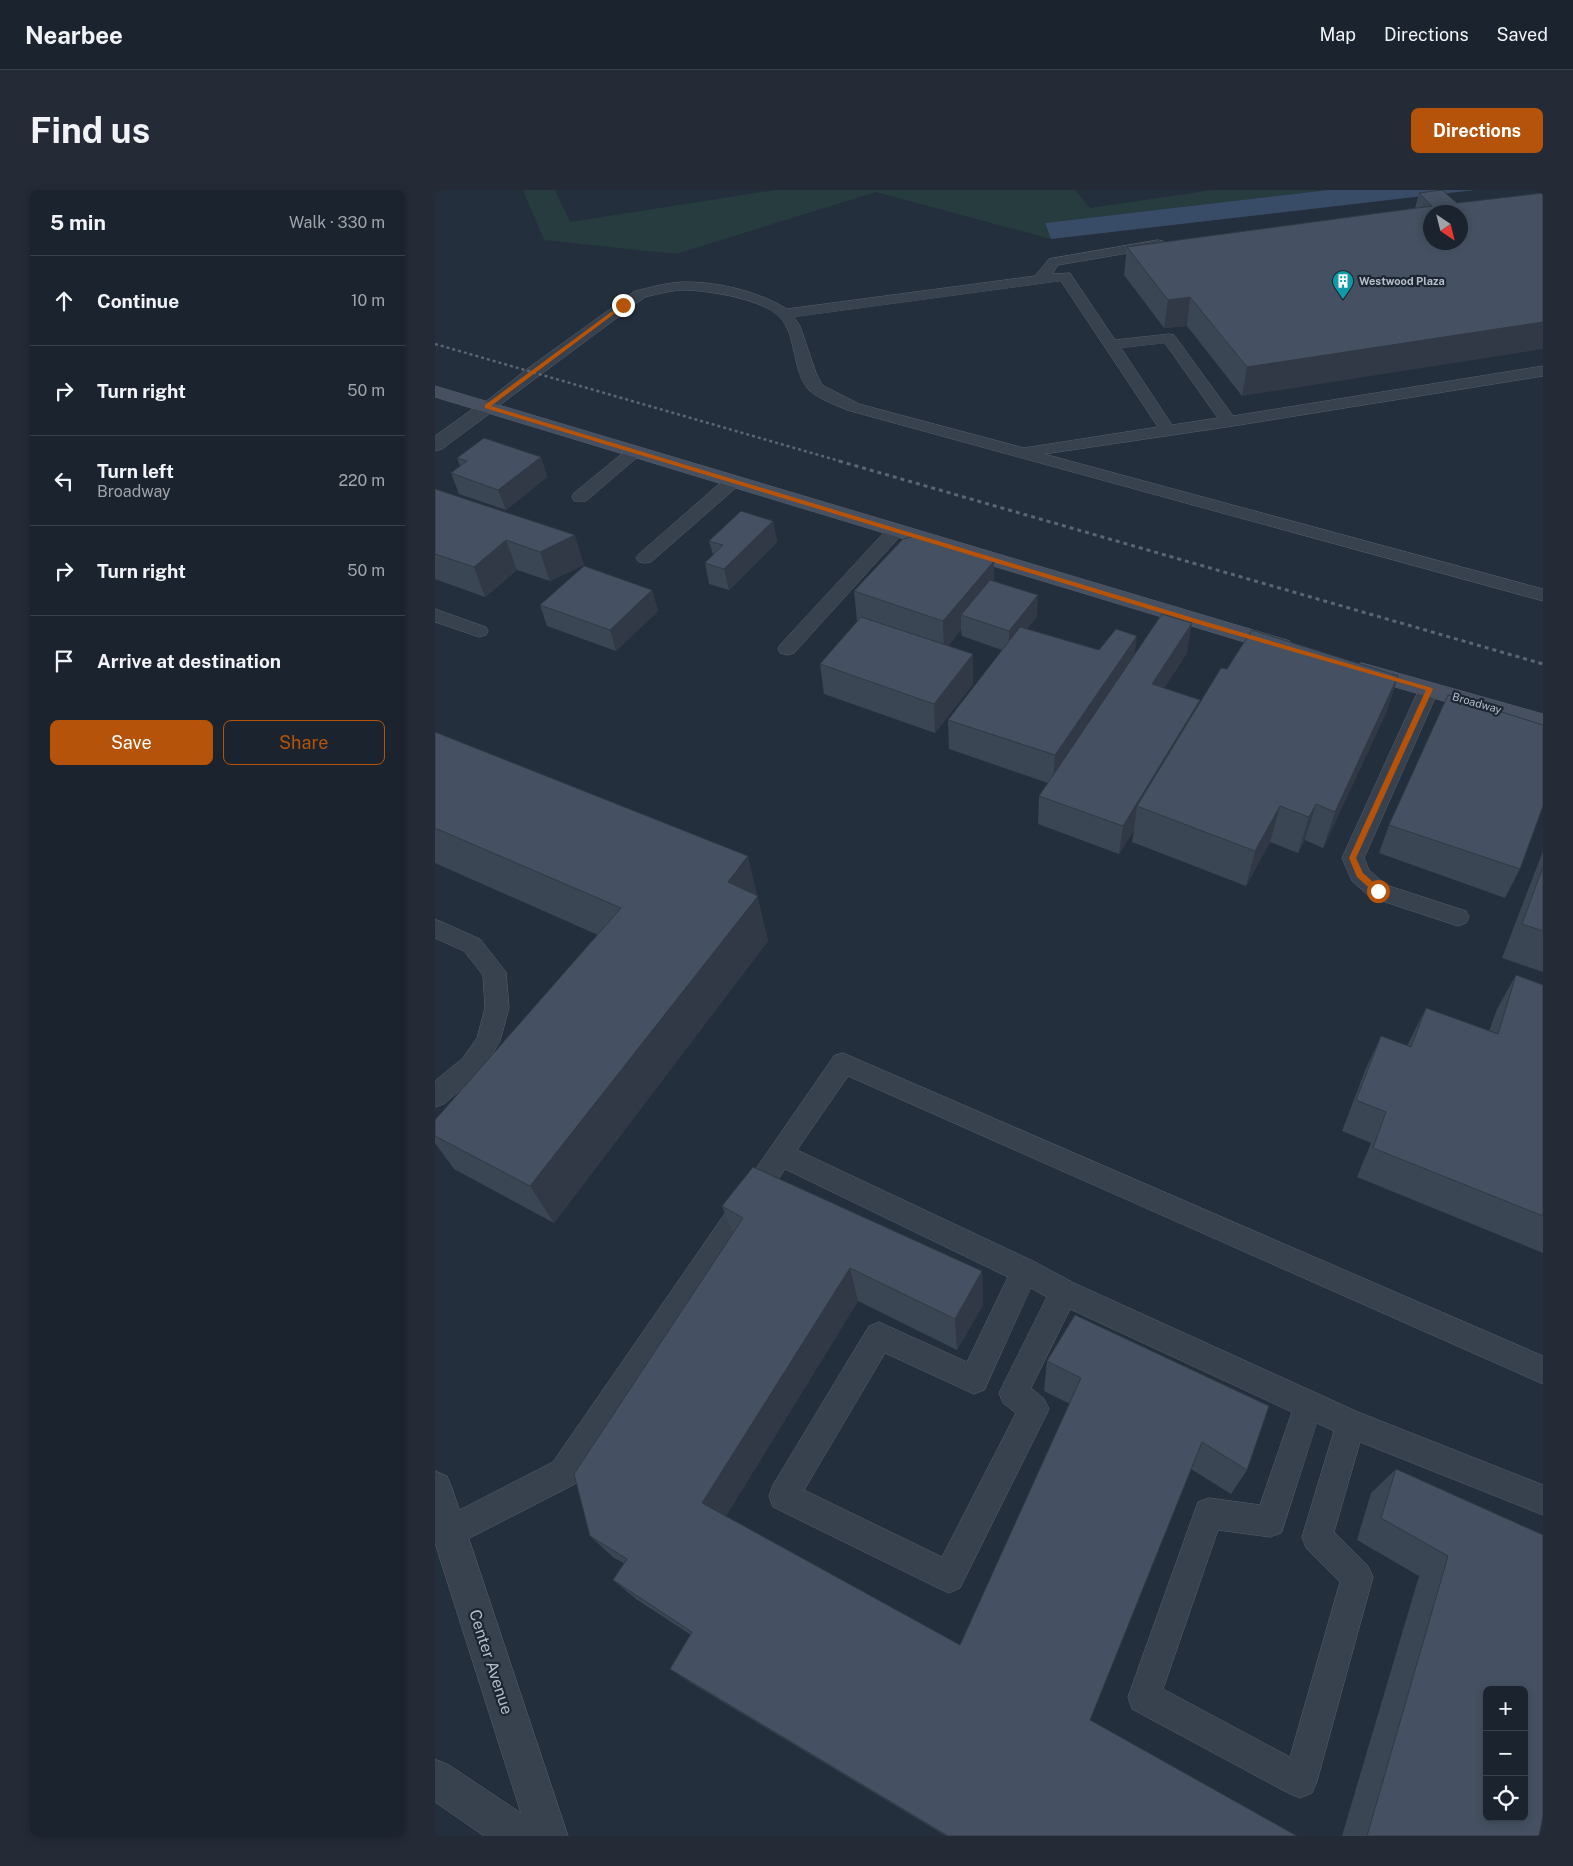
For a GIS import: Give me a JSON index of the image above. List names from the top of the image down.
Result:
{
  "streets": {
    "street": ["Broadway", "Center Avenue"]
  },
  "places": {
    "building": ["Westwood Plaza"]
  },
  "north": "bottom right",
  "page": {
    "header": "Nearbee",
    "nav": ["Map", "Directions", "Saved"],
    "buttons": [
      "Directions",
      ["Save", "Share"]
    ],
    "title": "Find us",
    "heading": ["5 min", "Walk · 330 m"],
    "list": [
      ["Continue", "10 m"],
      ["Turn right", "50 m"],
      ["Turn left", "Broadway", "220 m"],
      ["Turn right", "50 m"],
      "Arrive at destination"
    ],
    "map_buttons": ["+", "−"]
  }
}
